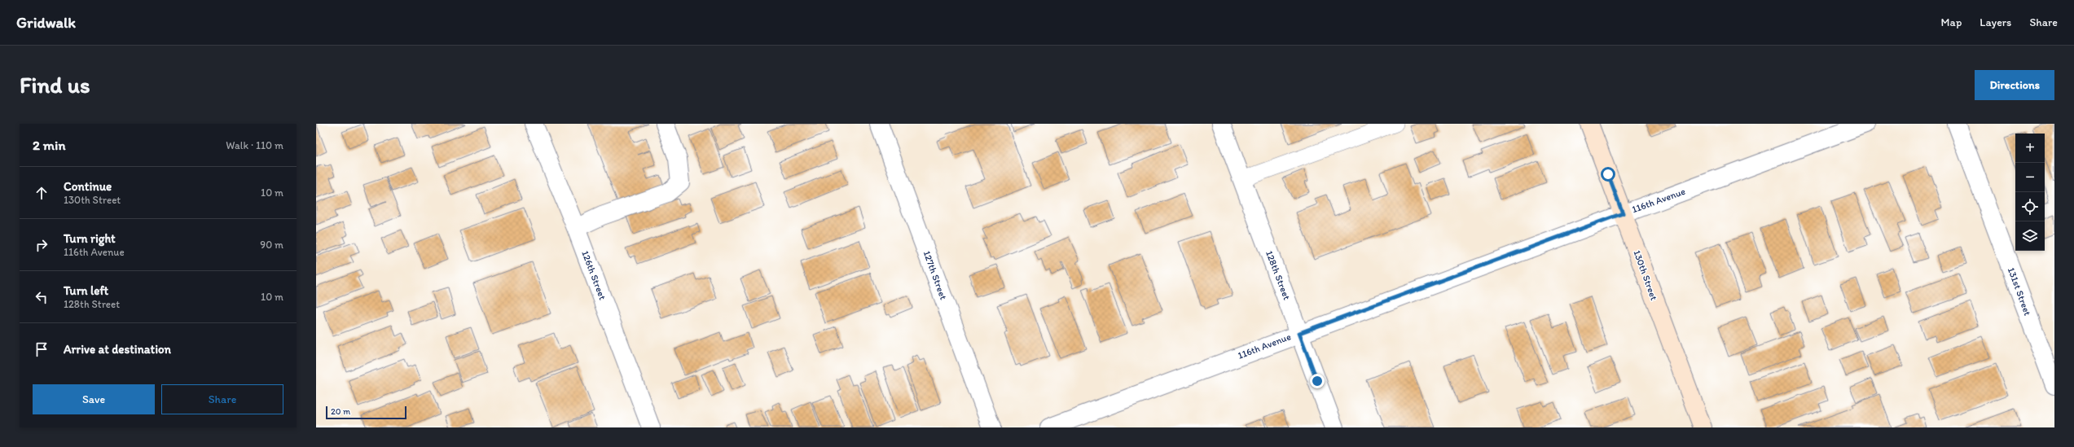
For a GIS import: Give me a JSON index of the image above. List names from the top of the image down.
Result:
{
  "streets": {
    "street": [
      "116th Avenue",
      "126th Street",
      "127th Street",
      "128th Street",
      "130th Street",
      "131st Street"
    ]
  },
  "crossings": [
    ["116th Avenue", "128th Street"],
    ["116th Avenue", "130th Street"]
  ],
  "scale_bar": "20 m",
  "page": {
    "header": "Gridwalk",
    "nav": ["Map", "Layers", "Share"],
    "buttons": [
      "Directions",
      ["Save", "Share"]
    ],
    "title": "Find us",
    "heading": ["2 min", "Walk · 110 m"],
    "map_buttons": ["+", "−"],
    "list": [
      ["Continue", "130th Street", "10 m"],
      ["Turn right", "116th Avenue", "90 m"],
      ["Turn left", "128th Street", "10 m"],
      "Arrive at destination"
    ],
    "scale": "20 m"
  }
}
